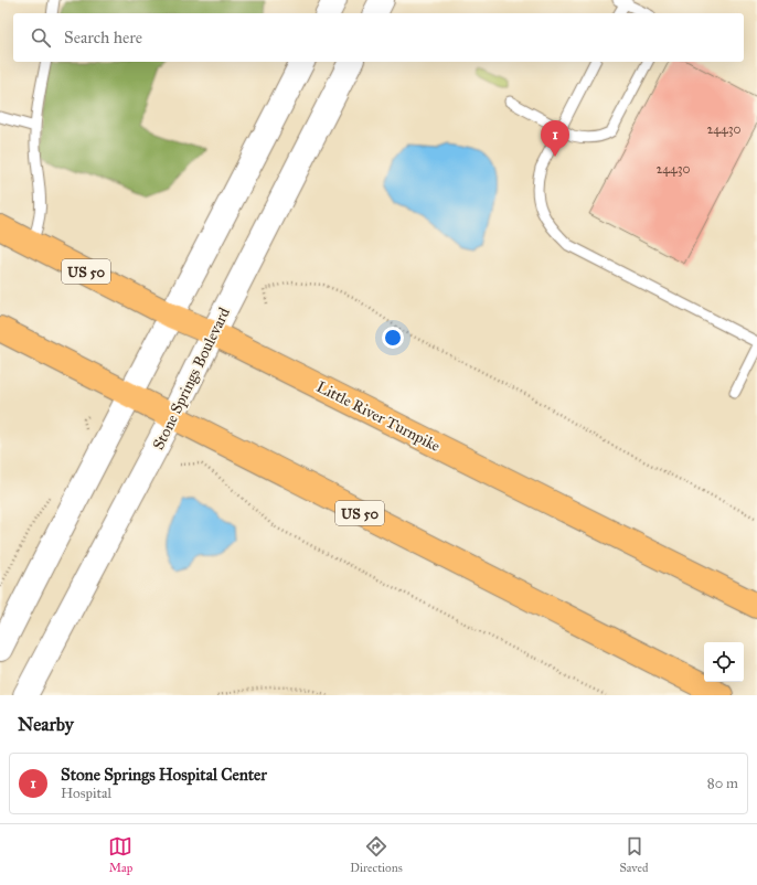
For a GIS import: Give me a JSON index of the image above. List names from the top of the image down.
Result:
{
  "streets": {
    "highway": ["US 50", "Little River Turnpike"],
    "street": ["Stone Springs Boulevard"]
  },
  "crossings": [
    ["US 50", "Stone Springs Boulevard"],
    ["Stone Springs Boulevard", "Little River Turnpike"]
  ],
  "house_numbers": ["24430", "24430"],
  "page": {
    "search": "Search here",
    "pins": "1",
    "heading": "Nearby",
    "list": [
      {
        "mark": "1",
        "name": "Stone Springs Hospital Center",
        "note": "Hospital",
        "value": "80 m"
      }
    ],
    "nav": ["Map", "Directions", "Saved"]
  }
}
